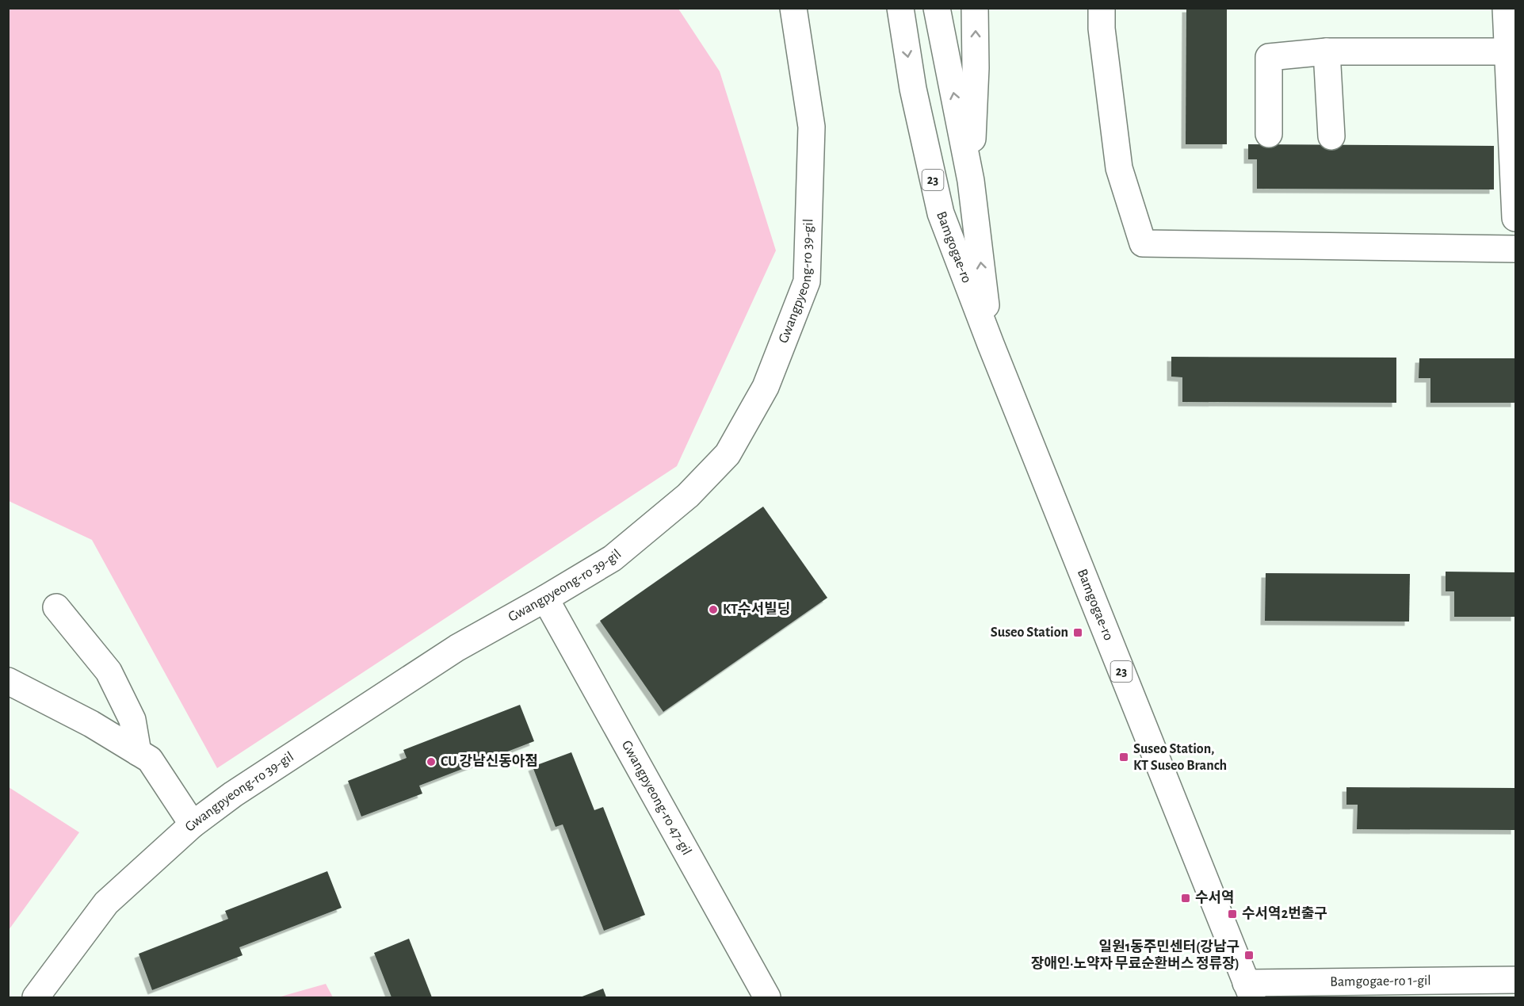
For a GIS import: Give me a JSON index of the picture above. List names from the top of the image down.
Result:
{
  "streets": {
    "street": [
      "23",
      "Bamgogae-ro",
      "Gwangpyeong-ro 39-gil",
      "Gwangpyeong-ro 47-gil",
      "Bamgogae-ro 1-gil"
    ]
  },
  "crossings": [
    ["Bamgogae-ro", "Bamgogae-ro 1-gil"],
    ["Gwangpyeong-ro 39-gil", "Gwangpyeong-ro 47-gil"]
  ],
  "places": {
    "other": ["KT수서빌딩", "CU 강남신동아점"],
    "transit": [
      "Suseo Station",
      "Suseo Station, KT Suseo Branch",
      "수서역",
      "수서역2번출구",
      "일원1동주민센터(강남구 장애인·노약자 무료순환버스 정류장)"
    ]
  }
}
